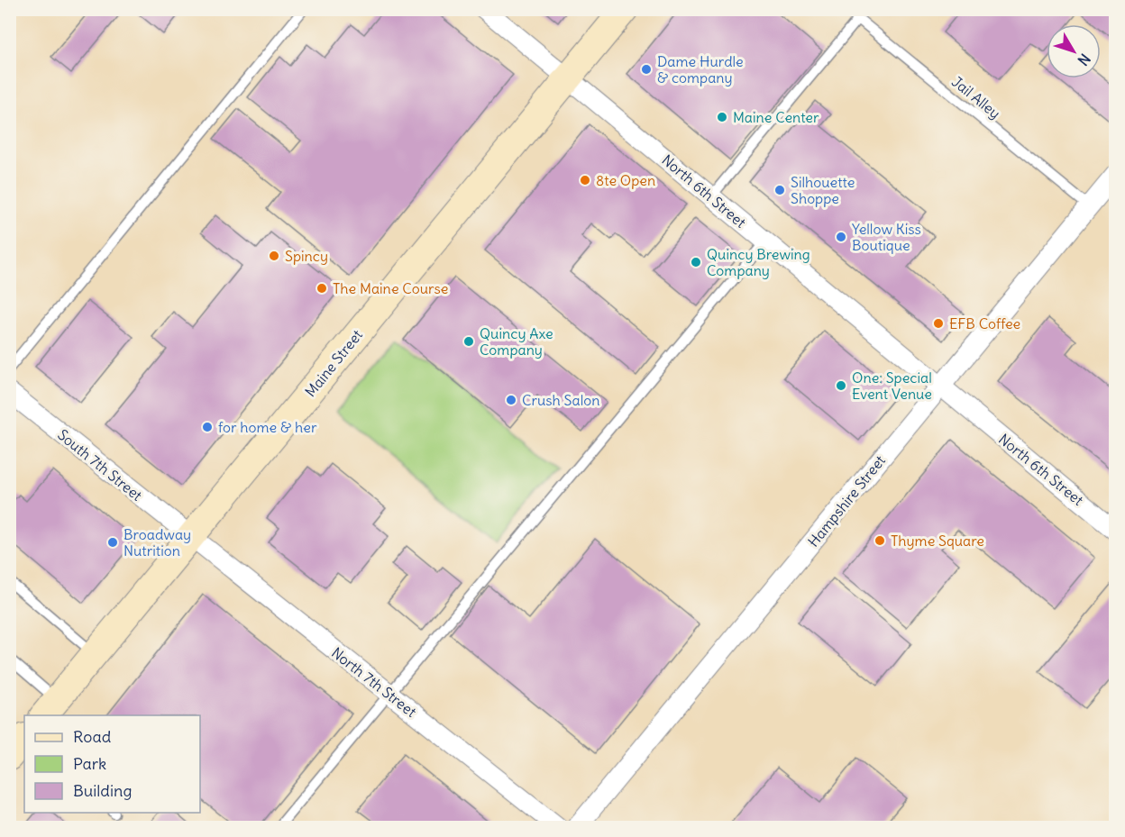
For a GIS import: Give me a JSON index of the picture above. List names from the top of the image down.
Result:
{
  "streets": {
    "street": [
      "North 6th Street",
      "Maine Street",
      "South 7th Street",
      "Hampshire Street",
      "North 7th Street"
    ],
    "lane": ["Jail Alley"]
  },
  "crossings": [
    ["Jail Alley", "Hampshire Street"],
    ["North 6th Street", "Maine Street"],
    ["North 6th Street", "Hampshire Street"],
    ["Maine Street", "South 7th Street"],
    ["Maine Street", "North 7th Street"],
    ["South 7th Street", "North 7th Street"]
  ],
  "places": [
    "Dame Hurdle & company",
    "Maine Center",
    "8te Open",
    "Silhouette Shoppe",
    "Yellow Kiss Boutique",
    "Spincy",
    "Quincy Brewing Company",
    "The Maine Course",
    "EFB Coffee",
    "Quincy Axe Company",
    "One: Special Event Venue",
    "Crush Salon",
    "for home & her",
    "Thyme Square",
    "Broadway Nutrition"
  ],
  "legend": ["Road", "Park", "Building"],
  "north": "bottom right"
}
